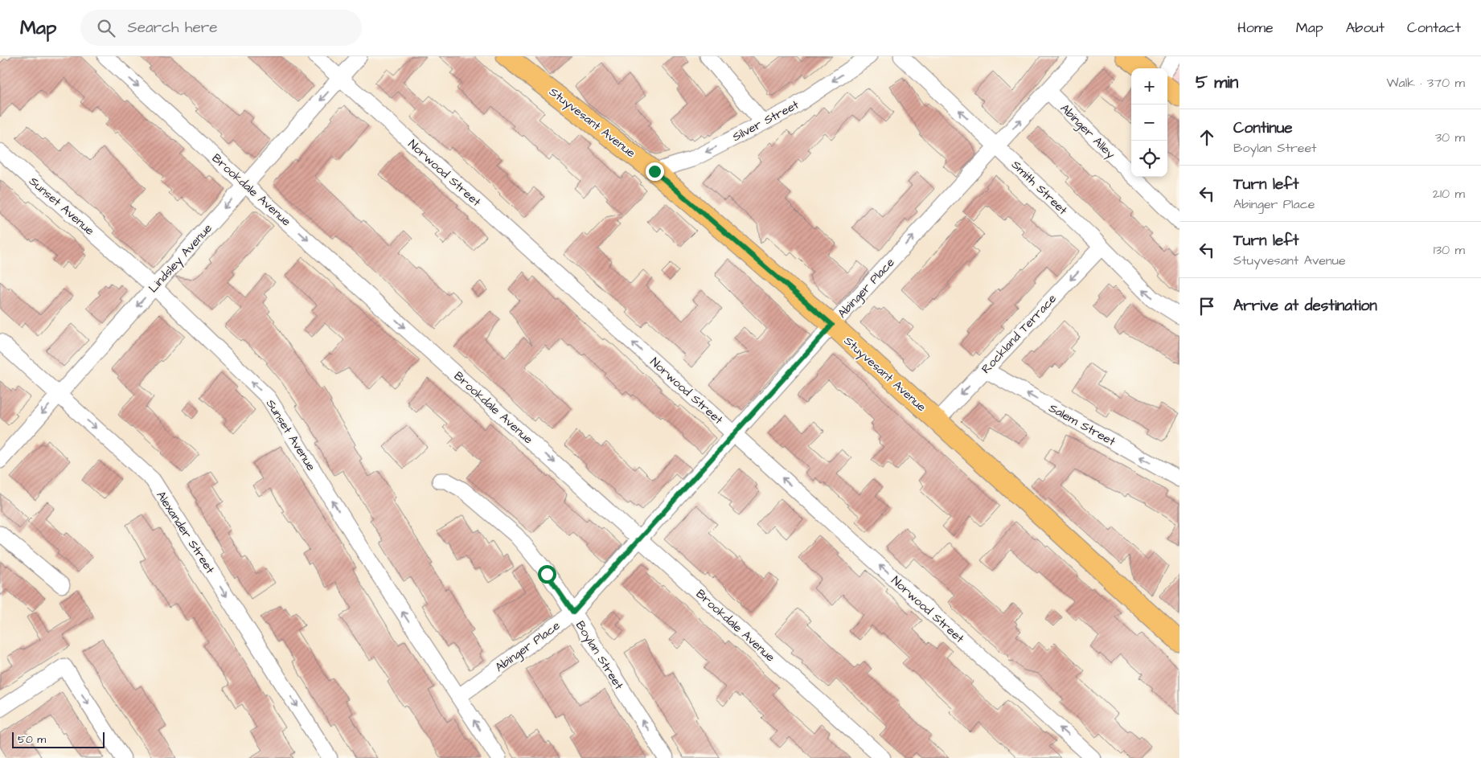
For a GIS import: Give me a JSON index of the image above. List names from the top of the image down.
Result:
{
  "streets": {
    "main road": ["Stuyvesant Avenue"],
    "street": [
      "Silver Street",
      "Abinger Alley",
      "Norwood Street",
      "Smith Street",
      "Brookdale Avenue",
      "Sunset Avenue",
      "Lindsley Avenue",
      "Abinger Place",
      "Rockland Terrace",
      "Salem Street",
      "Alexander Street",
      "Boylan Street"
    ]
  },
  "crossings": [
    ["Silver Street", "Stuyvesant Avenue"],
    ["Stuyvesant Avenue", "Abinger Place"],
    ["Stuyvesant Avenue", "Rockland Terrace"],
    ["Abinger Alley", "Abinger Place"],
    ["Norwood Street", "Lindsley Avenue"],
    ["Norwood Street", "Abinger Place"],
    ["Smith Street", "Abinger Place"],
    ["Smith Street", "Rockland Terrace"],
    ["Brookdale Avenue", "Lindsley Avenue"],
    ["Brookdale Avenue", "Abinger Place"],
    ["Sunset Avenue", "Lindsley Avenue"],
    ["Sunset Avenue", "Abinger Place"],
    ["Lindsley Avenue", "Alexander Street"],
    ["Abinger Place", "Boylan Street"],
    ["Rockland Terrace", "Salem Street"]
  ],
  "one_way": [
    "Silver Street",
    "Norwood Street",
    "Smith Street",
    "Brookdale Avenue",
    "Sunset Avenue",
    "Lindsley Avenue",
    "Abinger Place",
    "Rockland Terrace",
    "Salem Street",
    "Alexander Street",
    "Boylan Street"
  ],
  "scale_bar": "50 m",
  "page": {
    "header": "Map",
    "search": "Search here",
    "nav": [
      "Home",
      "Map",
      "About",
      "Contact"
    ],
    "heading": ["5 min", "Walk · 370 m"],
    "map_buttons": ["+", "−"],
    "list": [
      ["Continue", "Boylan Street", "30 m"],
      ["Turn left", "Abinger Place", "210 m"],
      ["Turn left", "Stuyvesant Avenue", "130 m"],
      "Arrive at destination"
    ],
    "scale": "50 m"
  }
}
